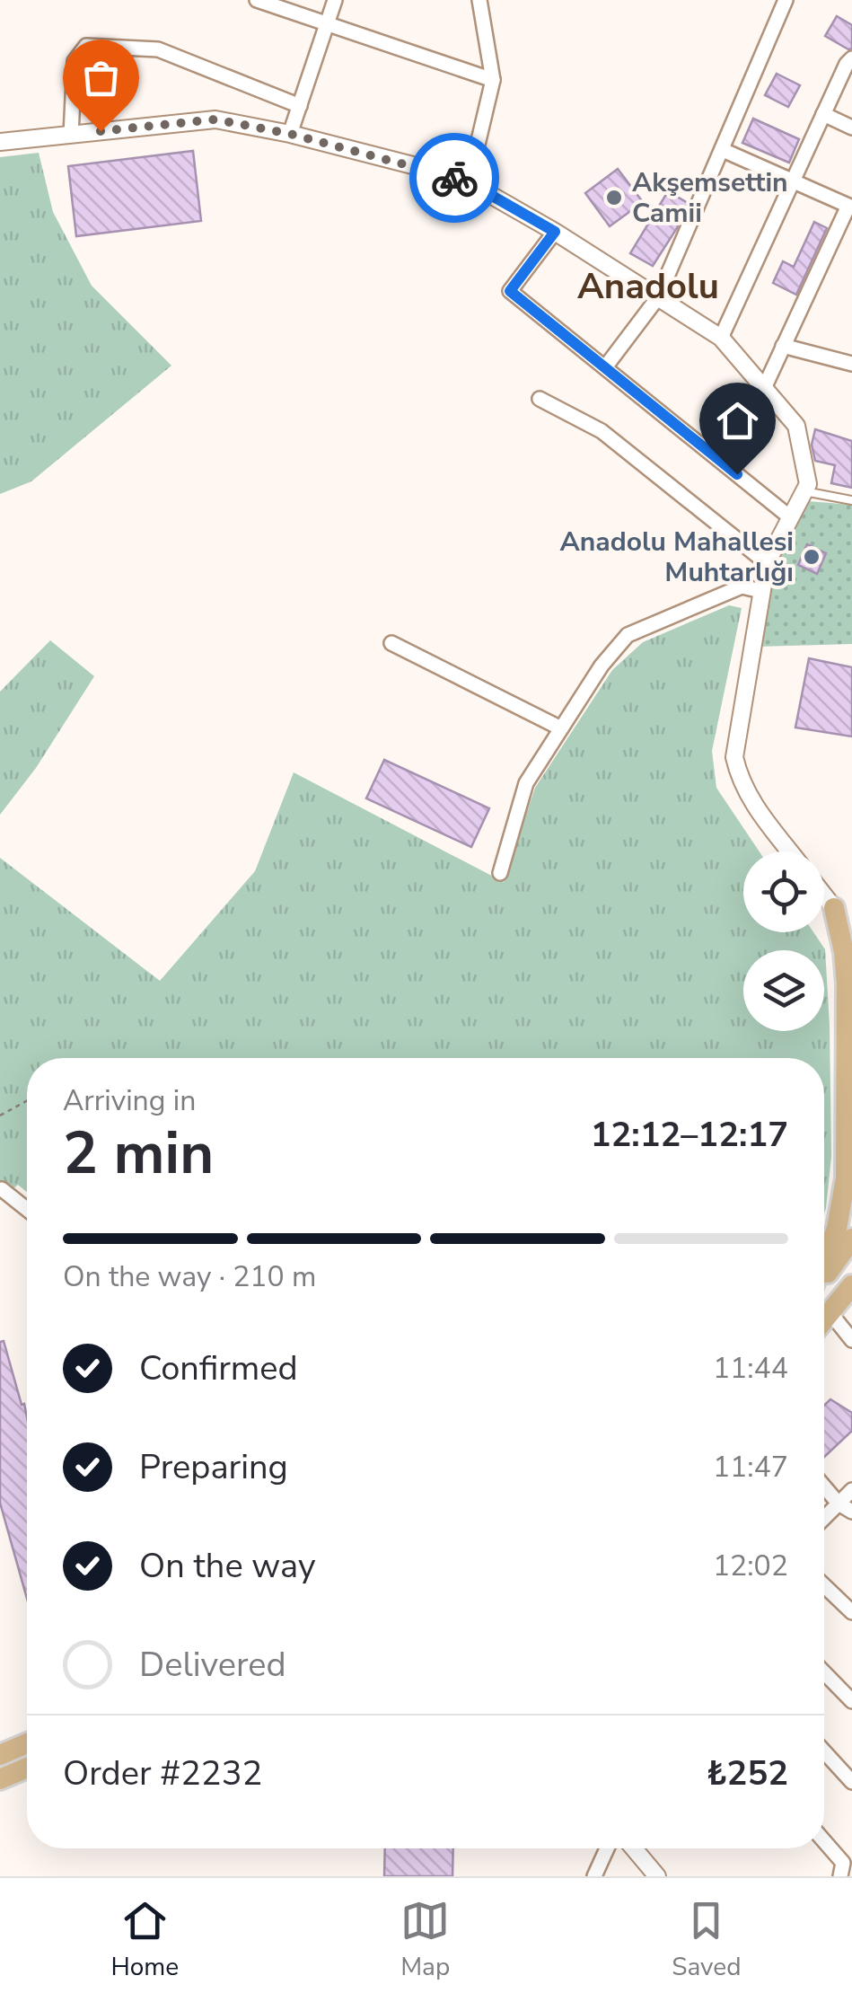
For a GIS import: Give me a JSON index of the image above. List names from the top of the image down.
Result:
{
  "districts": ["Anadolu"],
  "places": ["Akşemsettin Camii", "Anadolu Mahallesi Muhtarlığı"],
  "page": {
    "heading": ["2 min", "Arriving in", "12:12–12:17"],
    "panel": ["Order #2232", "₺252"],
    "bar": "On the way · 210 m",
    "list": [
      ["Confirmed", "11:44"],
      ["Preparing", "11:47"],
      ["On the way", "12:02"],
      "Delivered"
    ],
    "tabs": ["Home", "Map", "Saved"]
  }
}
